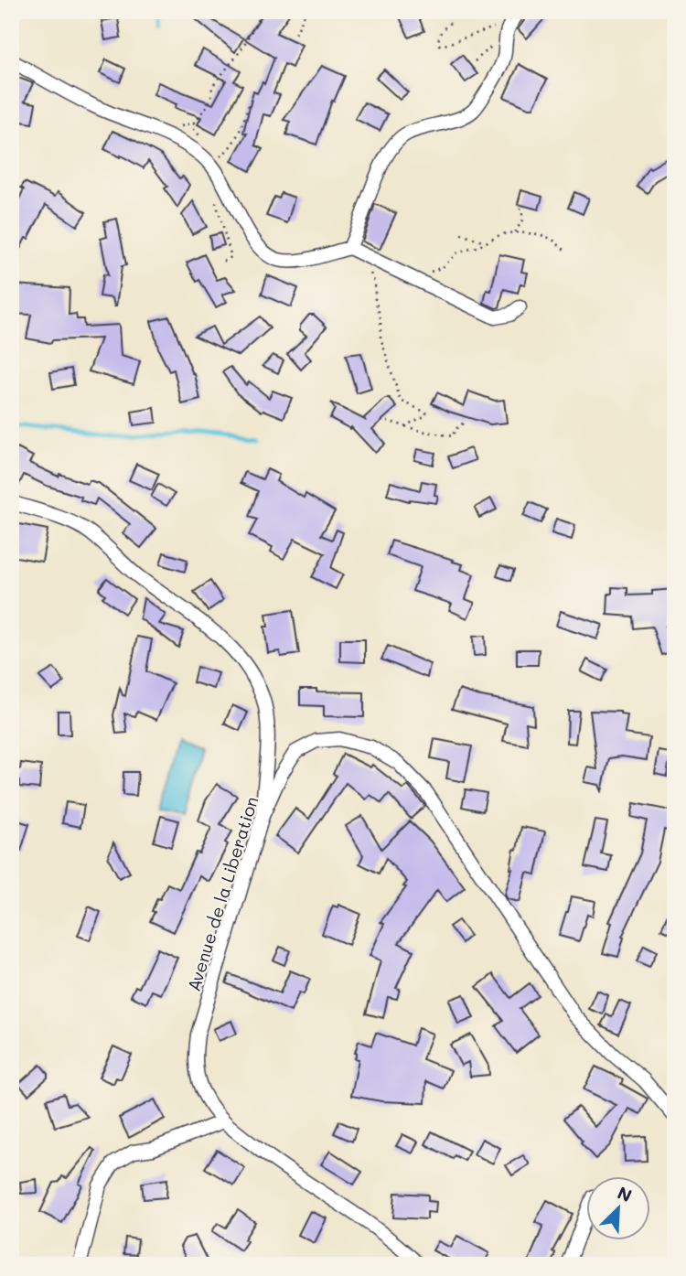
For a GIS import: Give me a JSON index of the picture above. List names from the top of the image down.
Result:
{
  "streets": {
    "street": ["Avenue de la Liberation"]
  },
  "north": "top right"
}
